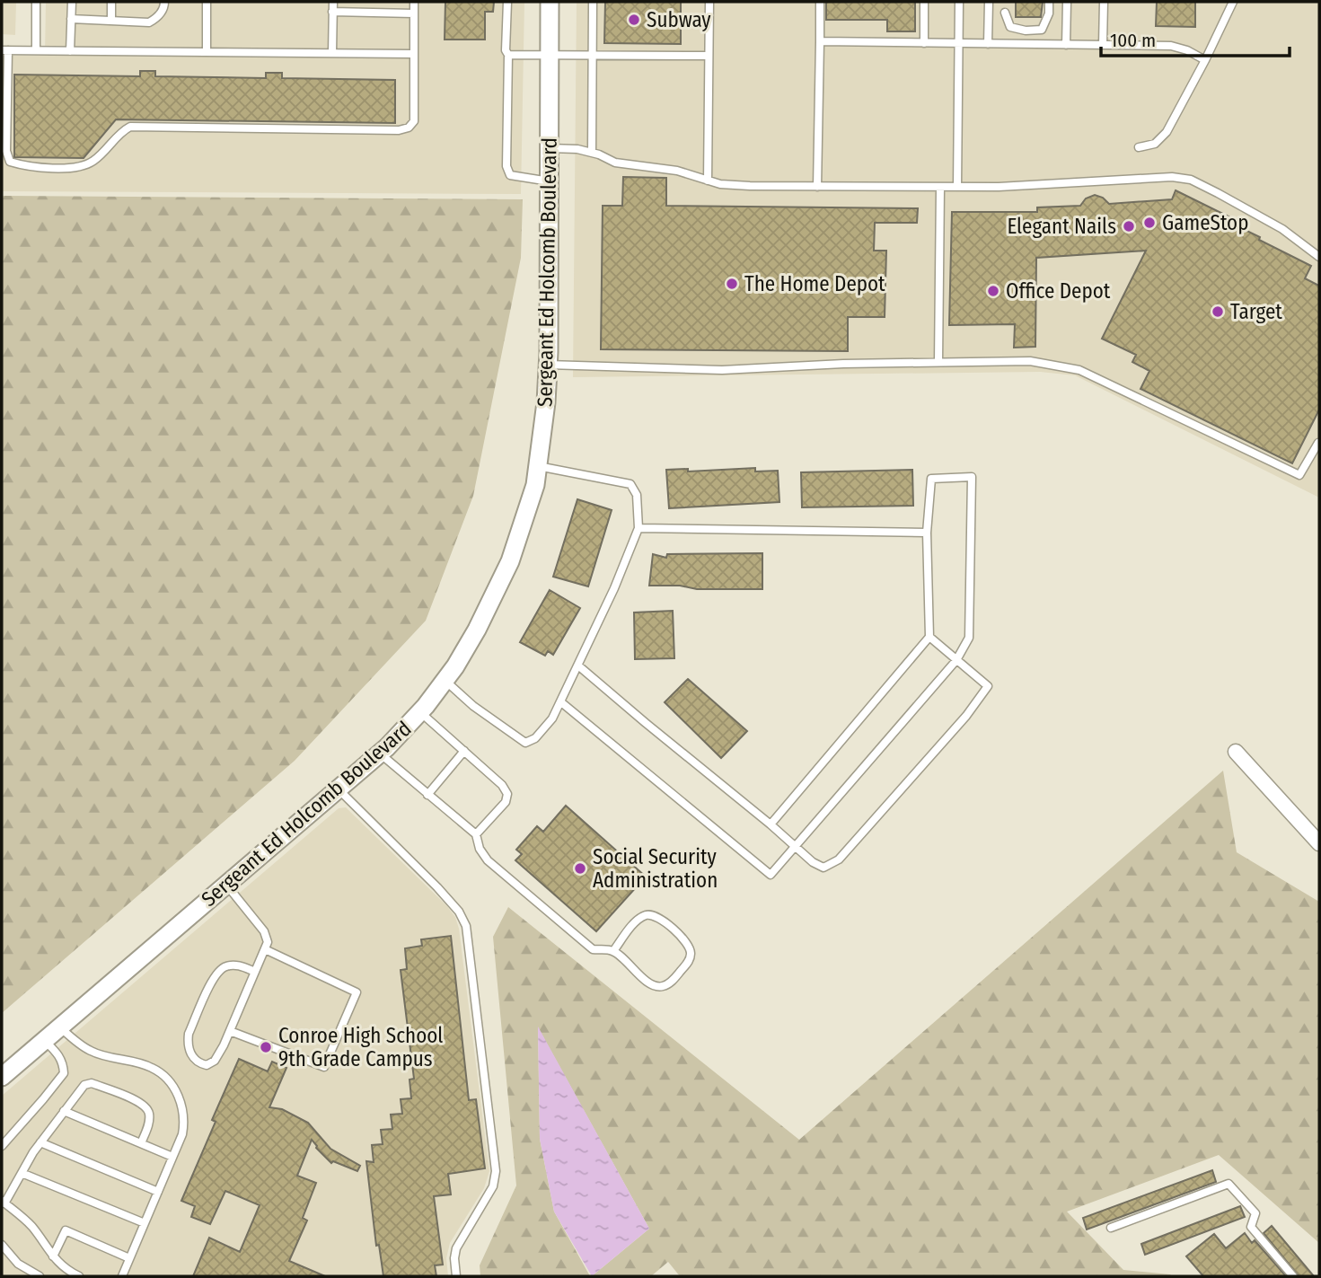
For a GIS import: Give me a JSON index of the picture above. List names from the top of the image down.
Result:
{
  "streets": {
    "street": ["Sergeant Ed Holcomb Boulevard"]
  },
  "places": [
    "Subway",
    "GameStop",
    "Elegant Nails",
    "The Home Depot",
    "Office Depot",
    "Target",
    "Social Security Administration",
    "Conroe High School 9th Grade Campus"
  ],
  "scale_bar": "100 m"
}
